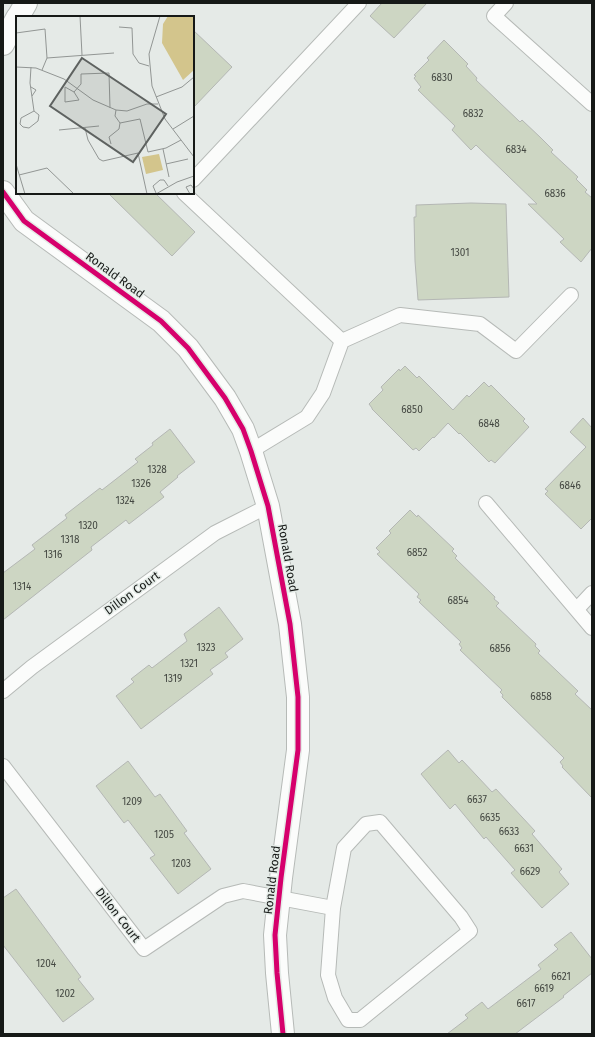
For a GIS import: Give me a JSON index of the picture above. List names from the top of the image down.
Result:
{
  "streets": {
    "street": ["Ronald Road"],
    "lane": ["Dillon Court"]
  },
  "crossings": [
    ["Ronald Road", "Dillon Court"]
  ],
  "house_numbers": [
    "6830",
    "6832",
    "6834",
    "6836",
    "1301",
    "6850",
    "6848",
    "1328",
    "1326",
    "6846",
    "1324",
    "1320",
    "1318",
    "6852",
    "1316",
    "1314",
    "6854",
    "1323",
    "6856",
    "1321",
    "1319",
    "6858",
    "6637",
    "1209",
    "6635",
    "6633",
    "1205",
    "6631",
    "1203",
    "6629",
    "1204",
    "6621",
    "6619",
    "1202",
    "6617"
  ]
}
